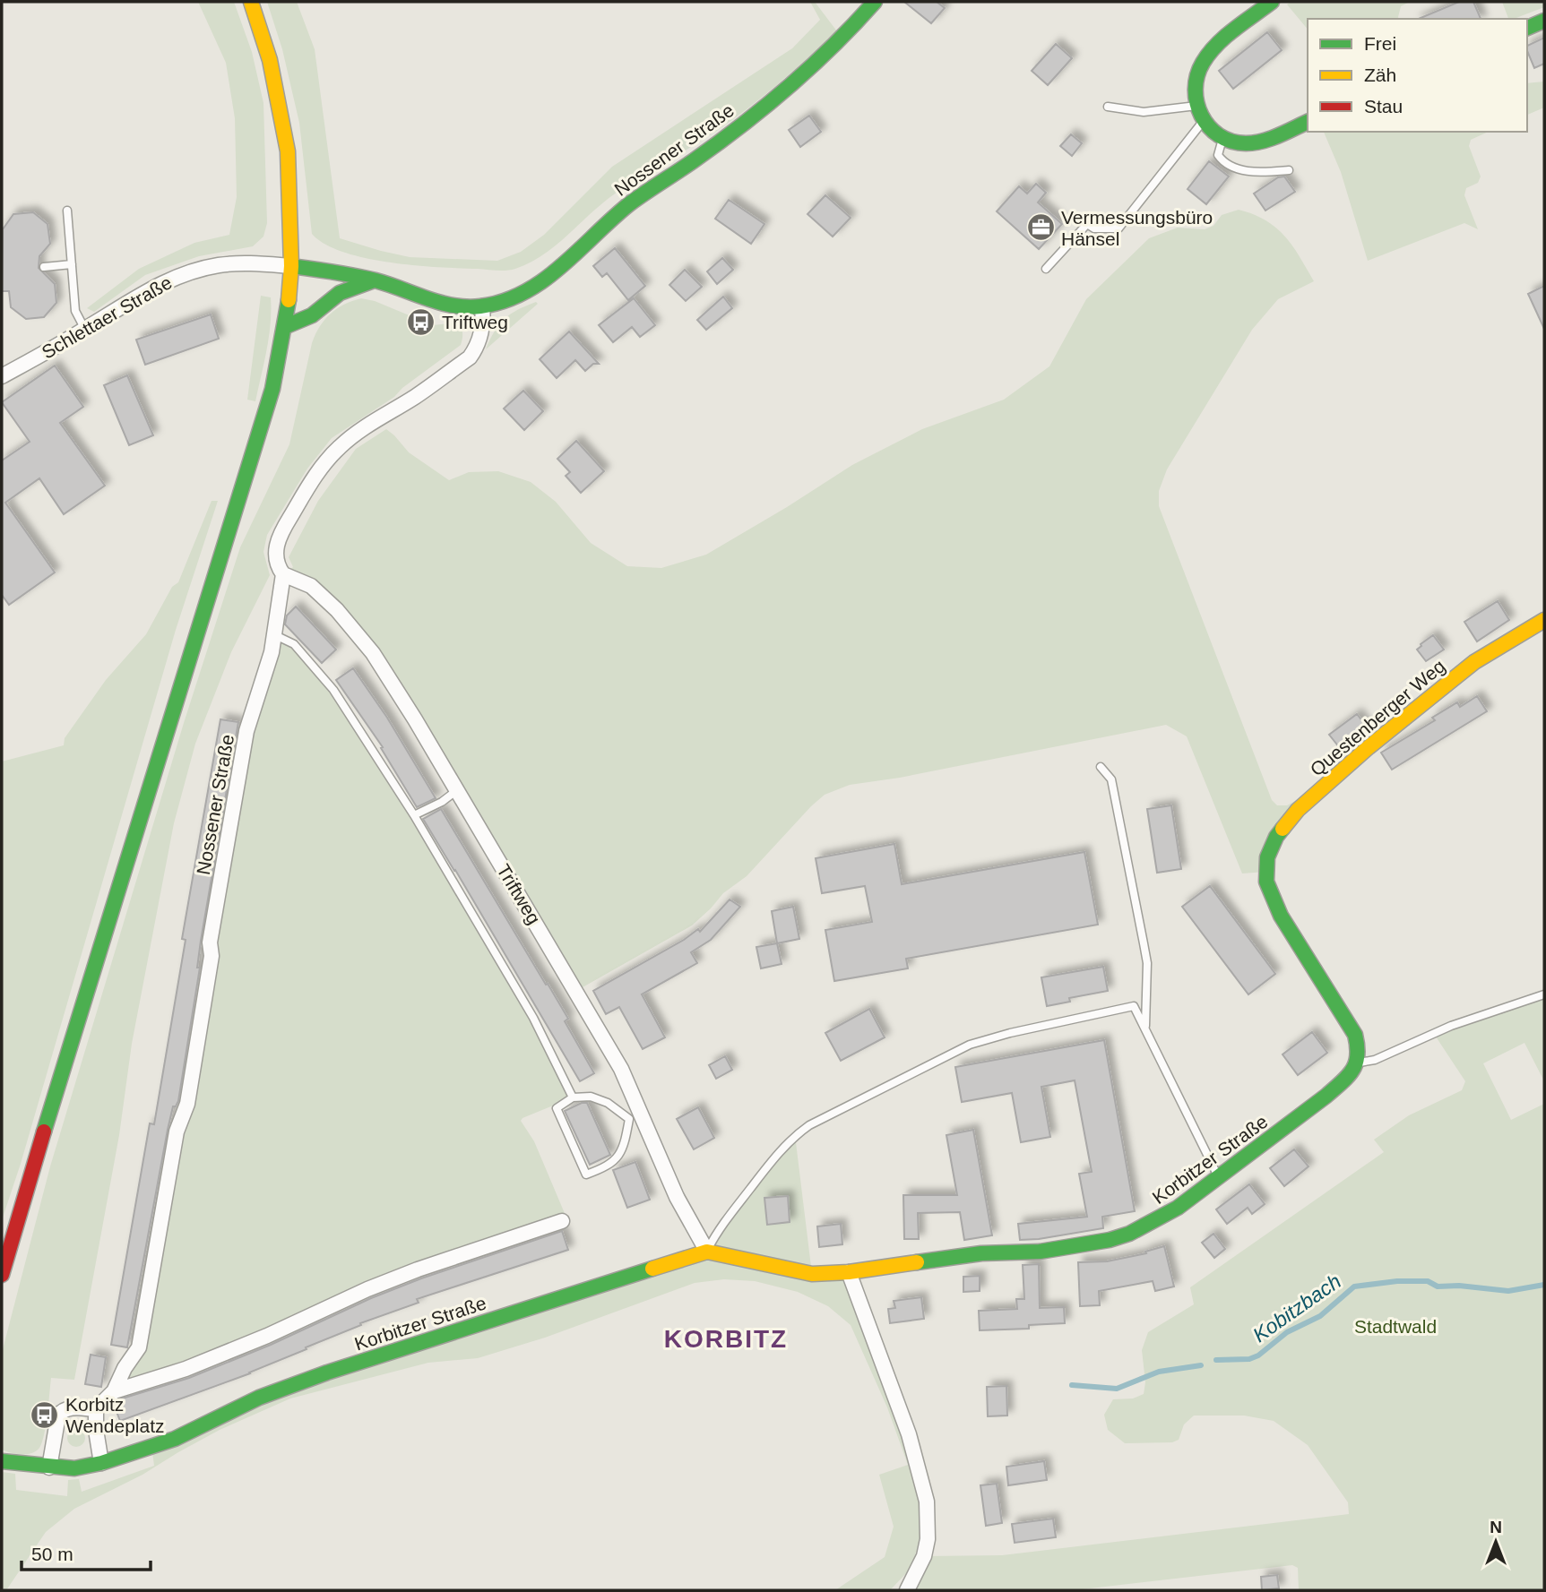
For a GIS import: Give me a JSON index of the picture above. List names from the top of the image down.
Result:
{
  "streets": {
    "street": [
      "Nossener Straße",
      "Schlettaer Straße",
      "Questenberger Weg",
      "Triftweg",
      "Korbitzer Straße"
    ]
  },
  "crossings": [
    ["Nossener Straße", "Schlettaer Straße"],
    ["Nossener Straße", "Triftweg"],
    ["Questenberger Weg", "Korbitzer Straße"],
    ["Triftweg", "Korbitzer Straße"]
  ],
  "districts": ["KORBITZ"],
  "water": ["Kobitzbach"],
  "parks": ["Stadtwald"],
  "places": {
    "office": ["Vermessungsbüro Hänsel"],
    "bus stop": ["Triftweg", "Korbitz Wendeplatz"]
  },
  "legend": ["Frei", "Zäh", "Stau"],
  "scale_bar": "50 m",
  "north": "top"
}
